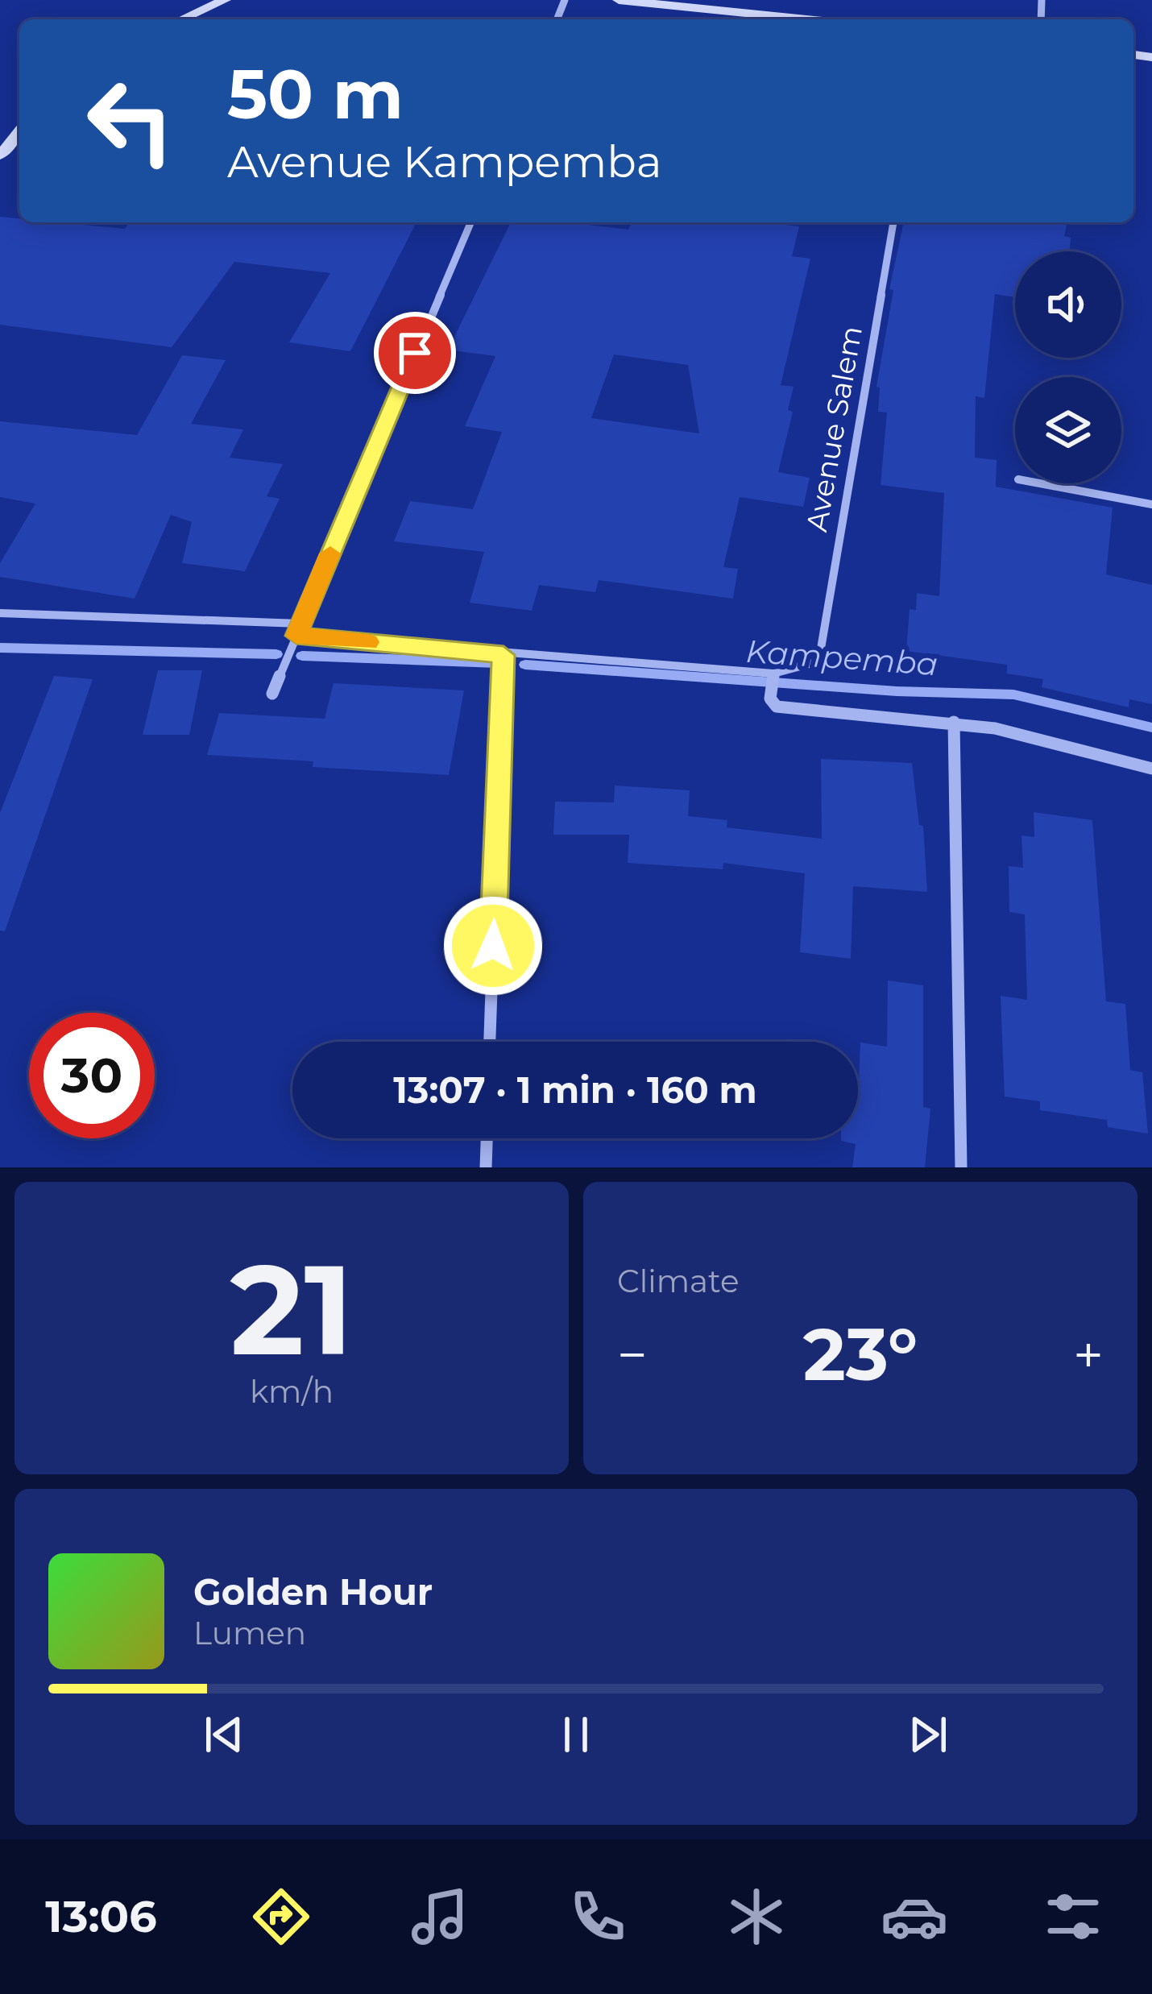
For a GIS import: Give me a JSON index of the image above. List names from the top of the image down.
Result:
{
  "streets": {
    "street": ["Avenue Salem"]
  },
  "water": ["Kampemba"],
  "page": {
    "turn": ["50 m", "Avenue Kampemba"],
    "limit": "30",
    "trip": "13:07 · 1 min · 160 m",
    "tile": [
      ["21", "km/h"],
      "Climate"
    ],
    "heat": ["−", "23°", "+"],
    "song": ["Golden Hour", "Lumen"],
    "tabs": "13:06"
  }
}
